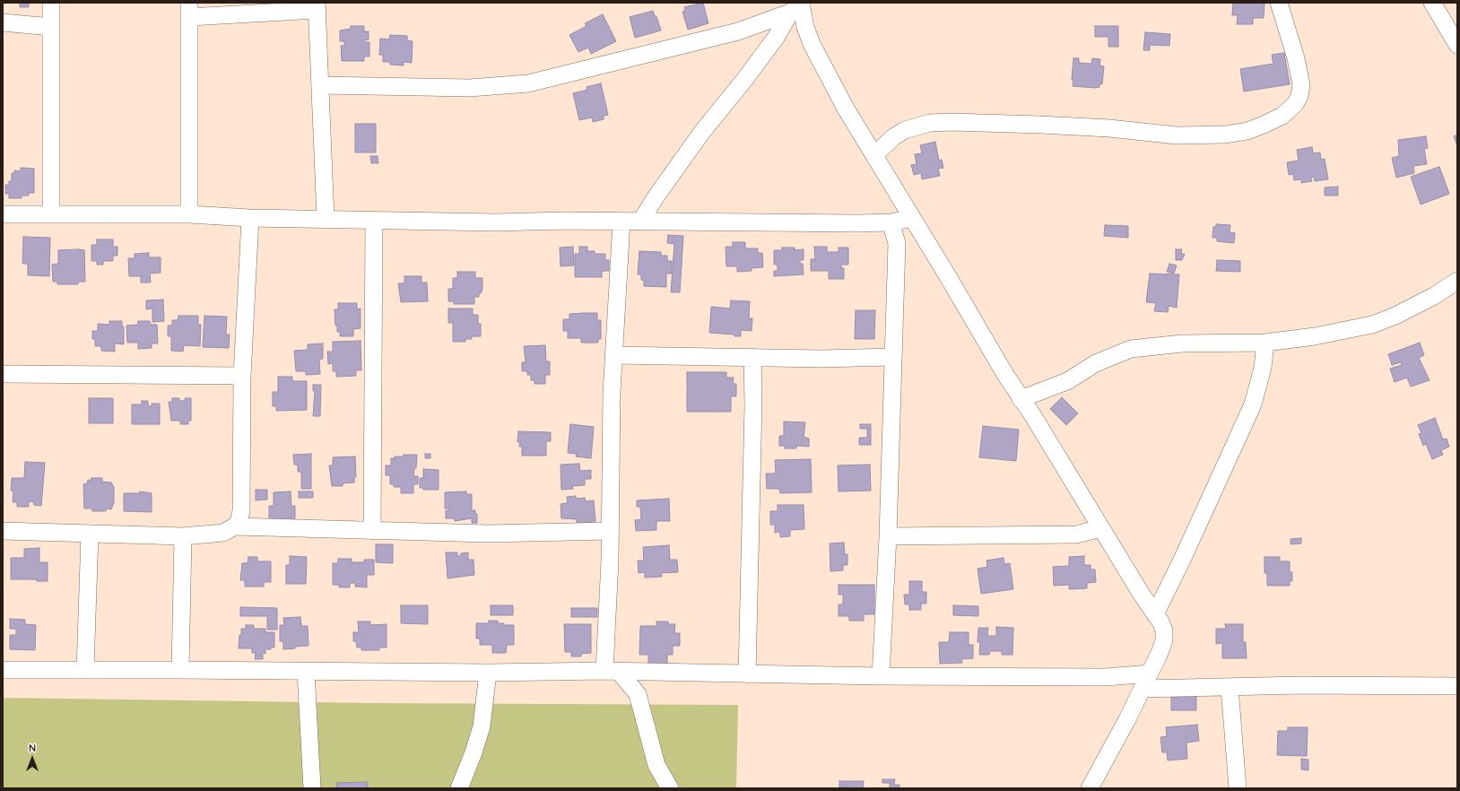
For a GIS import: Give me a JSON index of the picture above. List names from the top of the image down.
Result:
{
  "north": "top"
}
